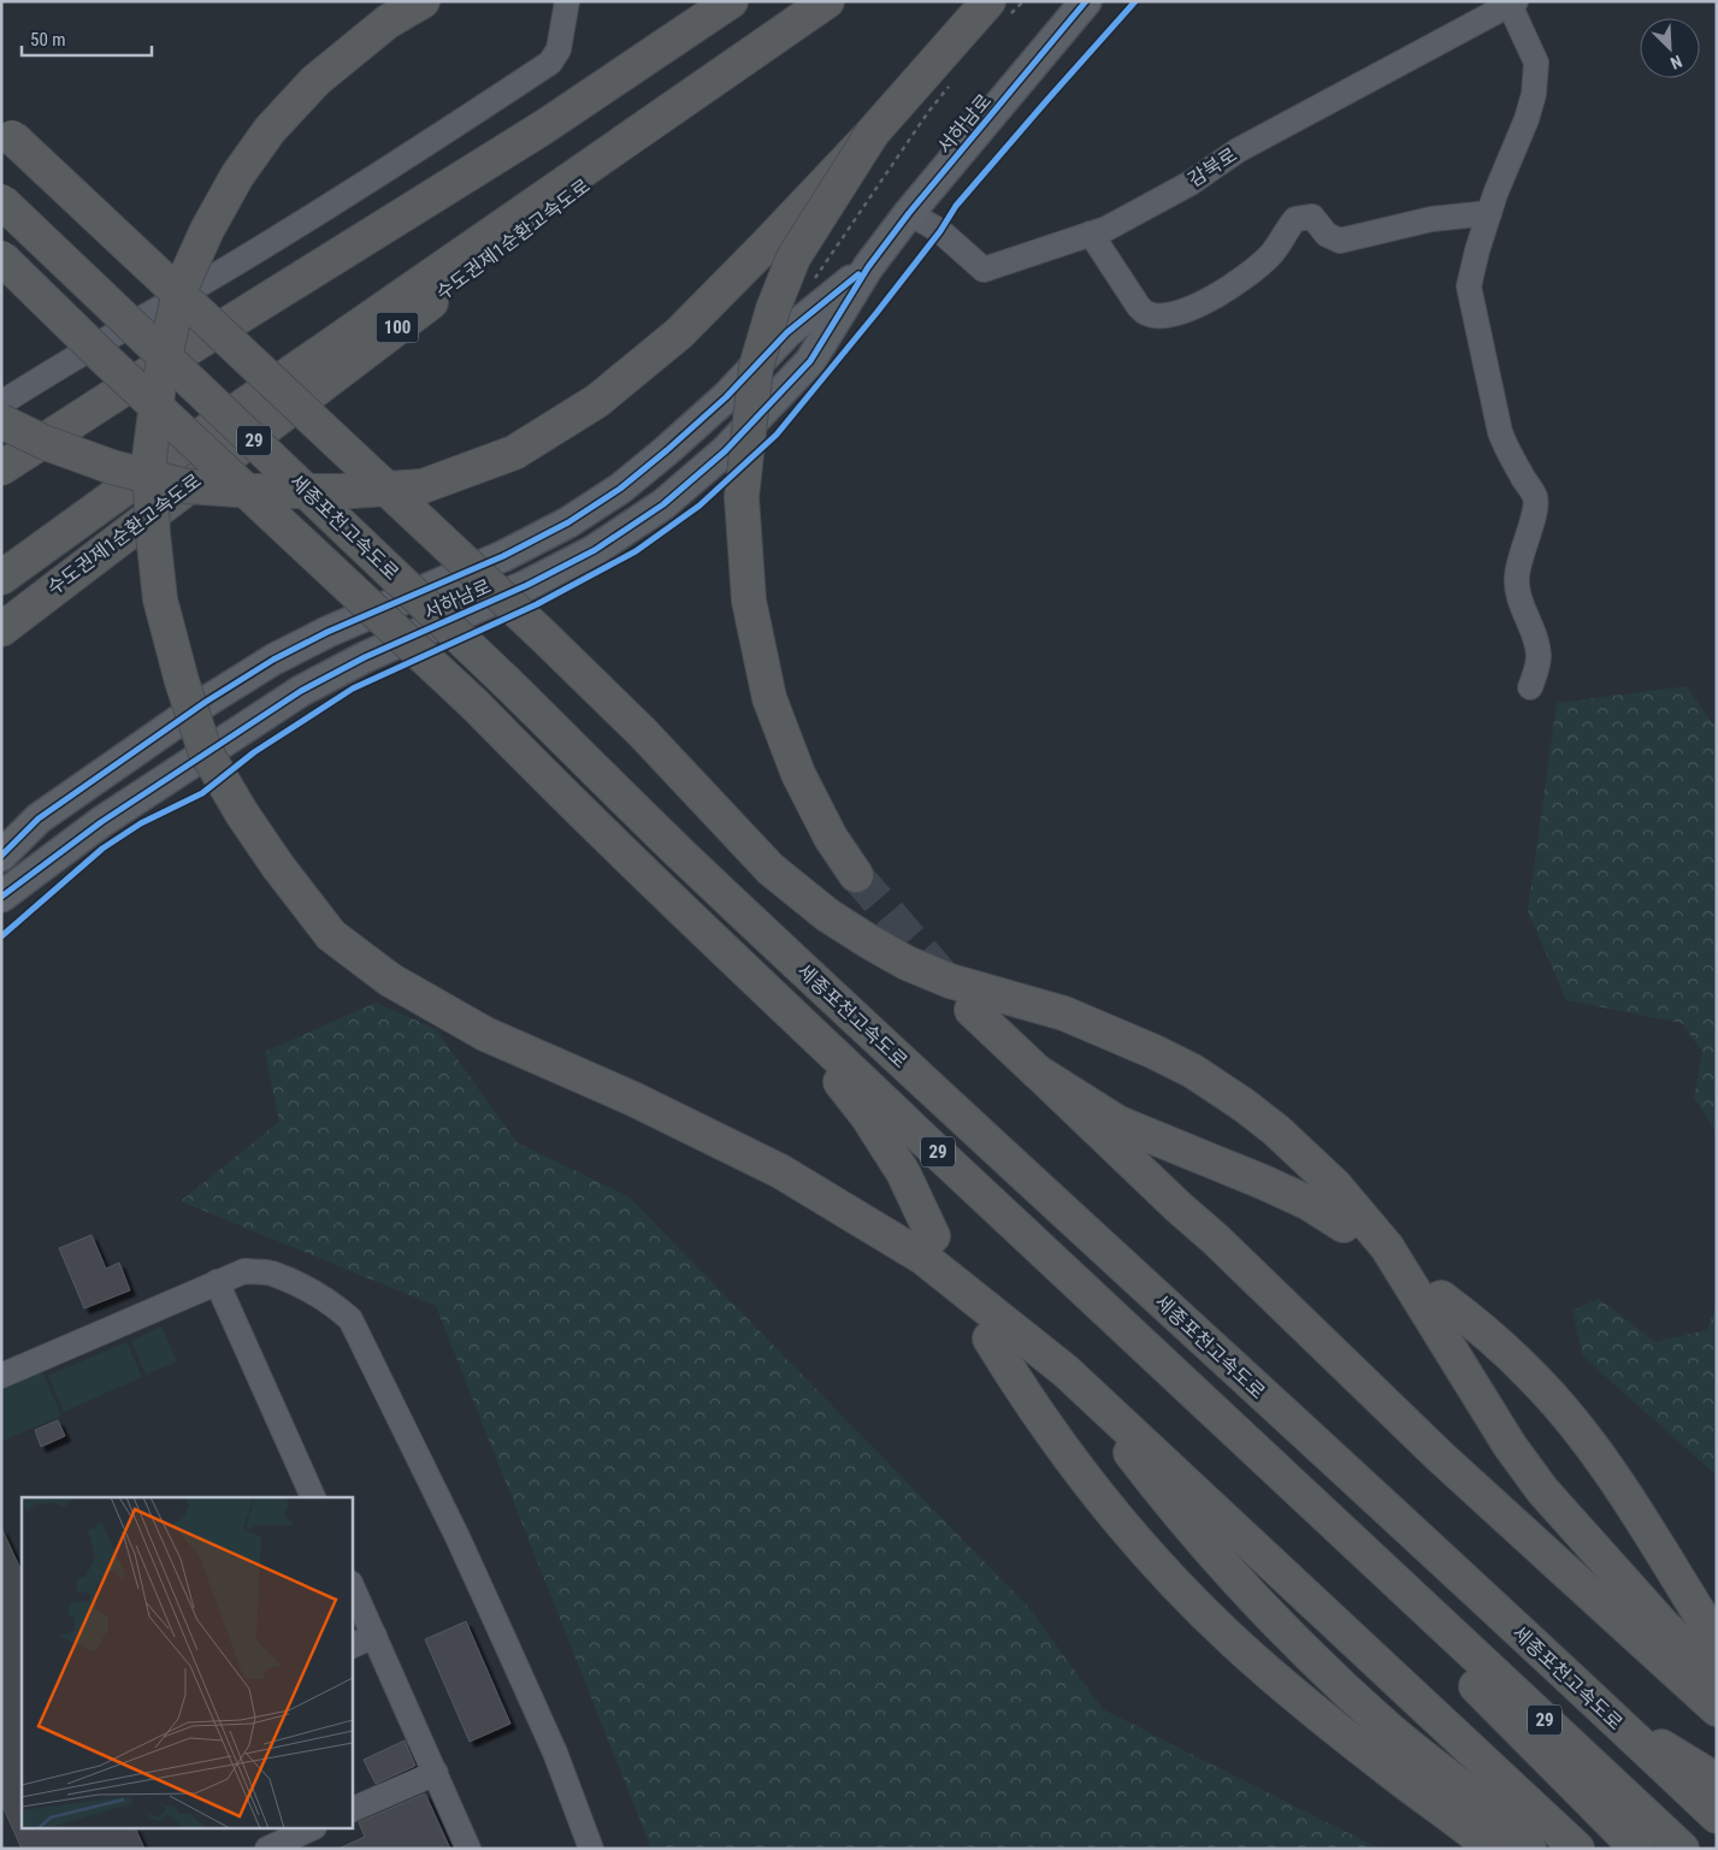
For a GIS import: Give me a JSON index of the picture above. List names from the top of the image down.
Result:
{
  "streets": {
    "highway": [
      "수도권제1순환고속도로",
      "100",
      "29",
      "세종포천고속도로"
    ],
    "main road": ["서하남로"],
    "street": ["감북로"]
  },
  "crossings": [
    ["서하남로", "감북로"]
  ],
  "scale_bar": "50 m",
  "north": "bottom right"
}
